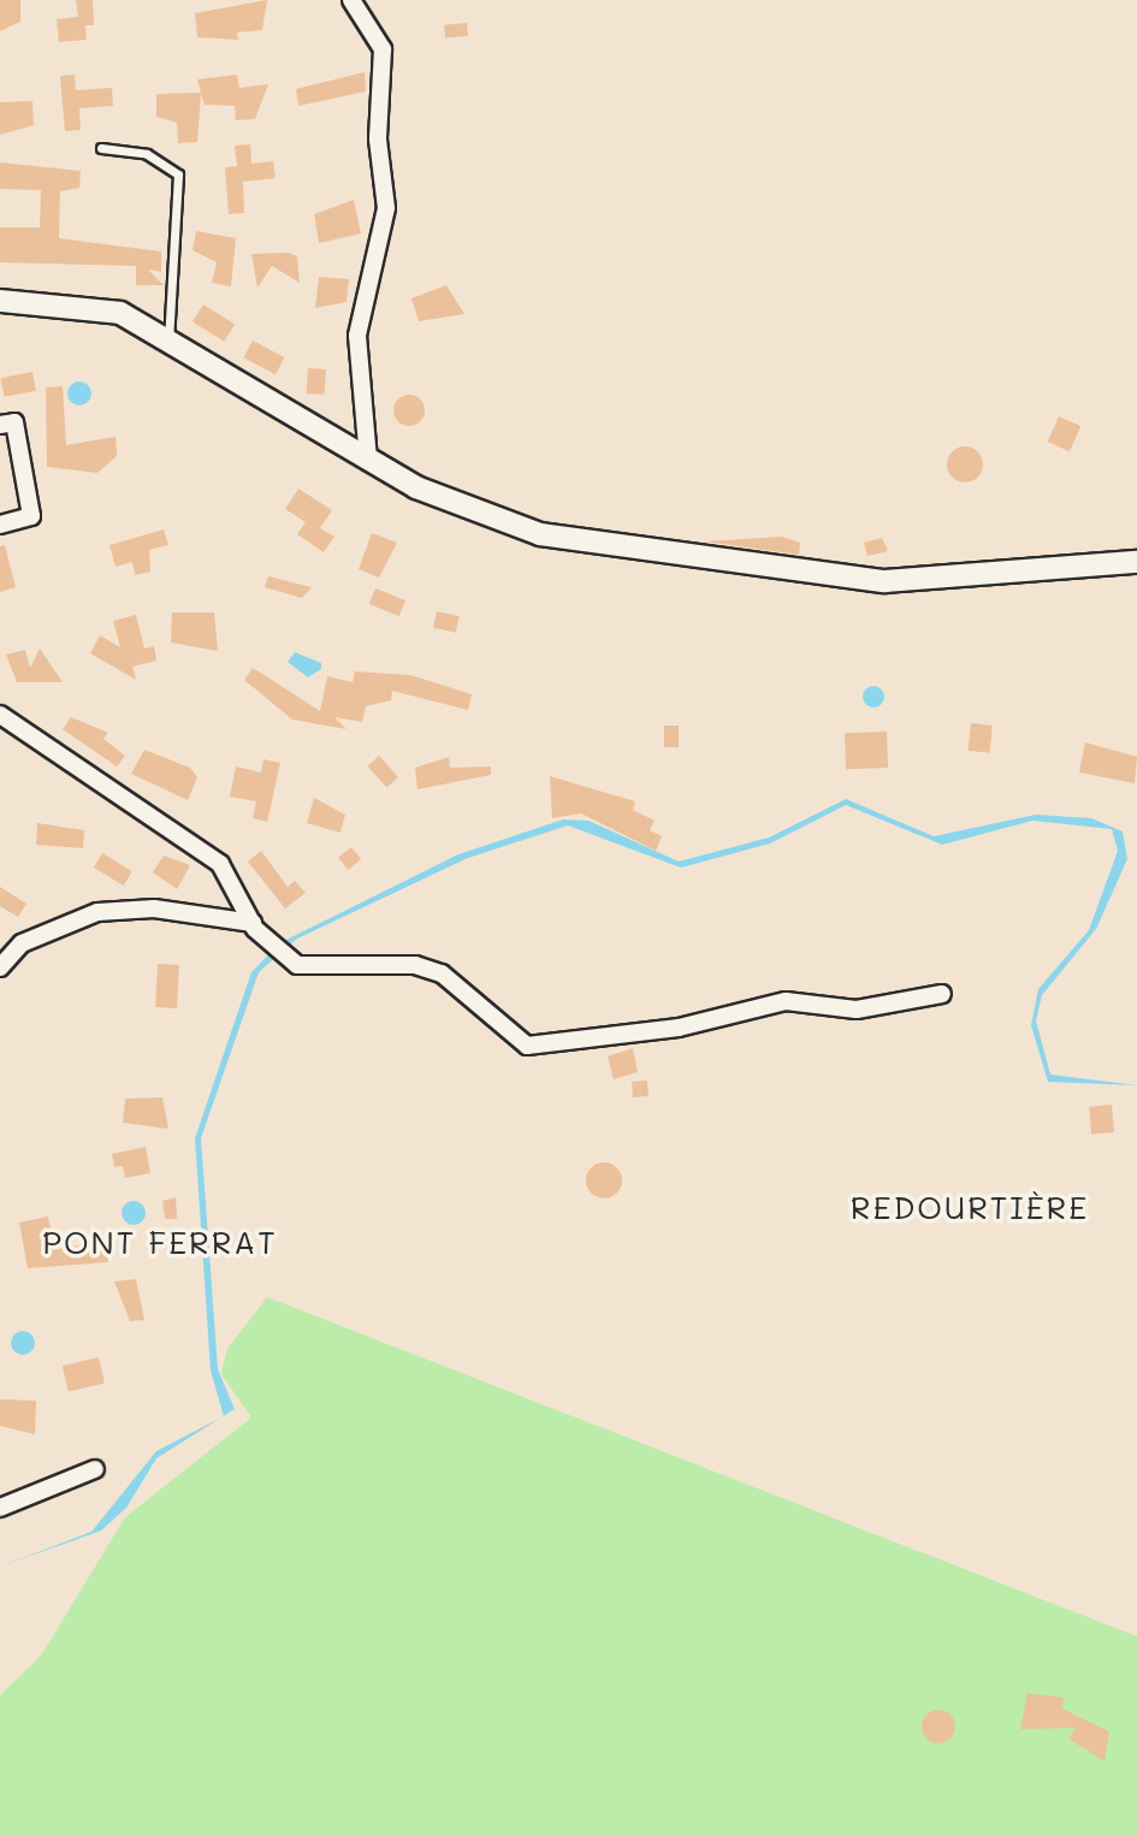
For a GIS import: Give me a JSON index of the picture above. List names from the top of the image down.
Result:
{
  "districts": ["REDOURTIÈRE", "PONT FERRAT"]
}
